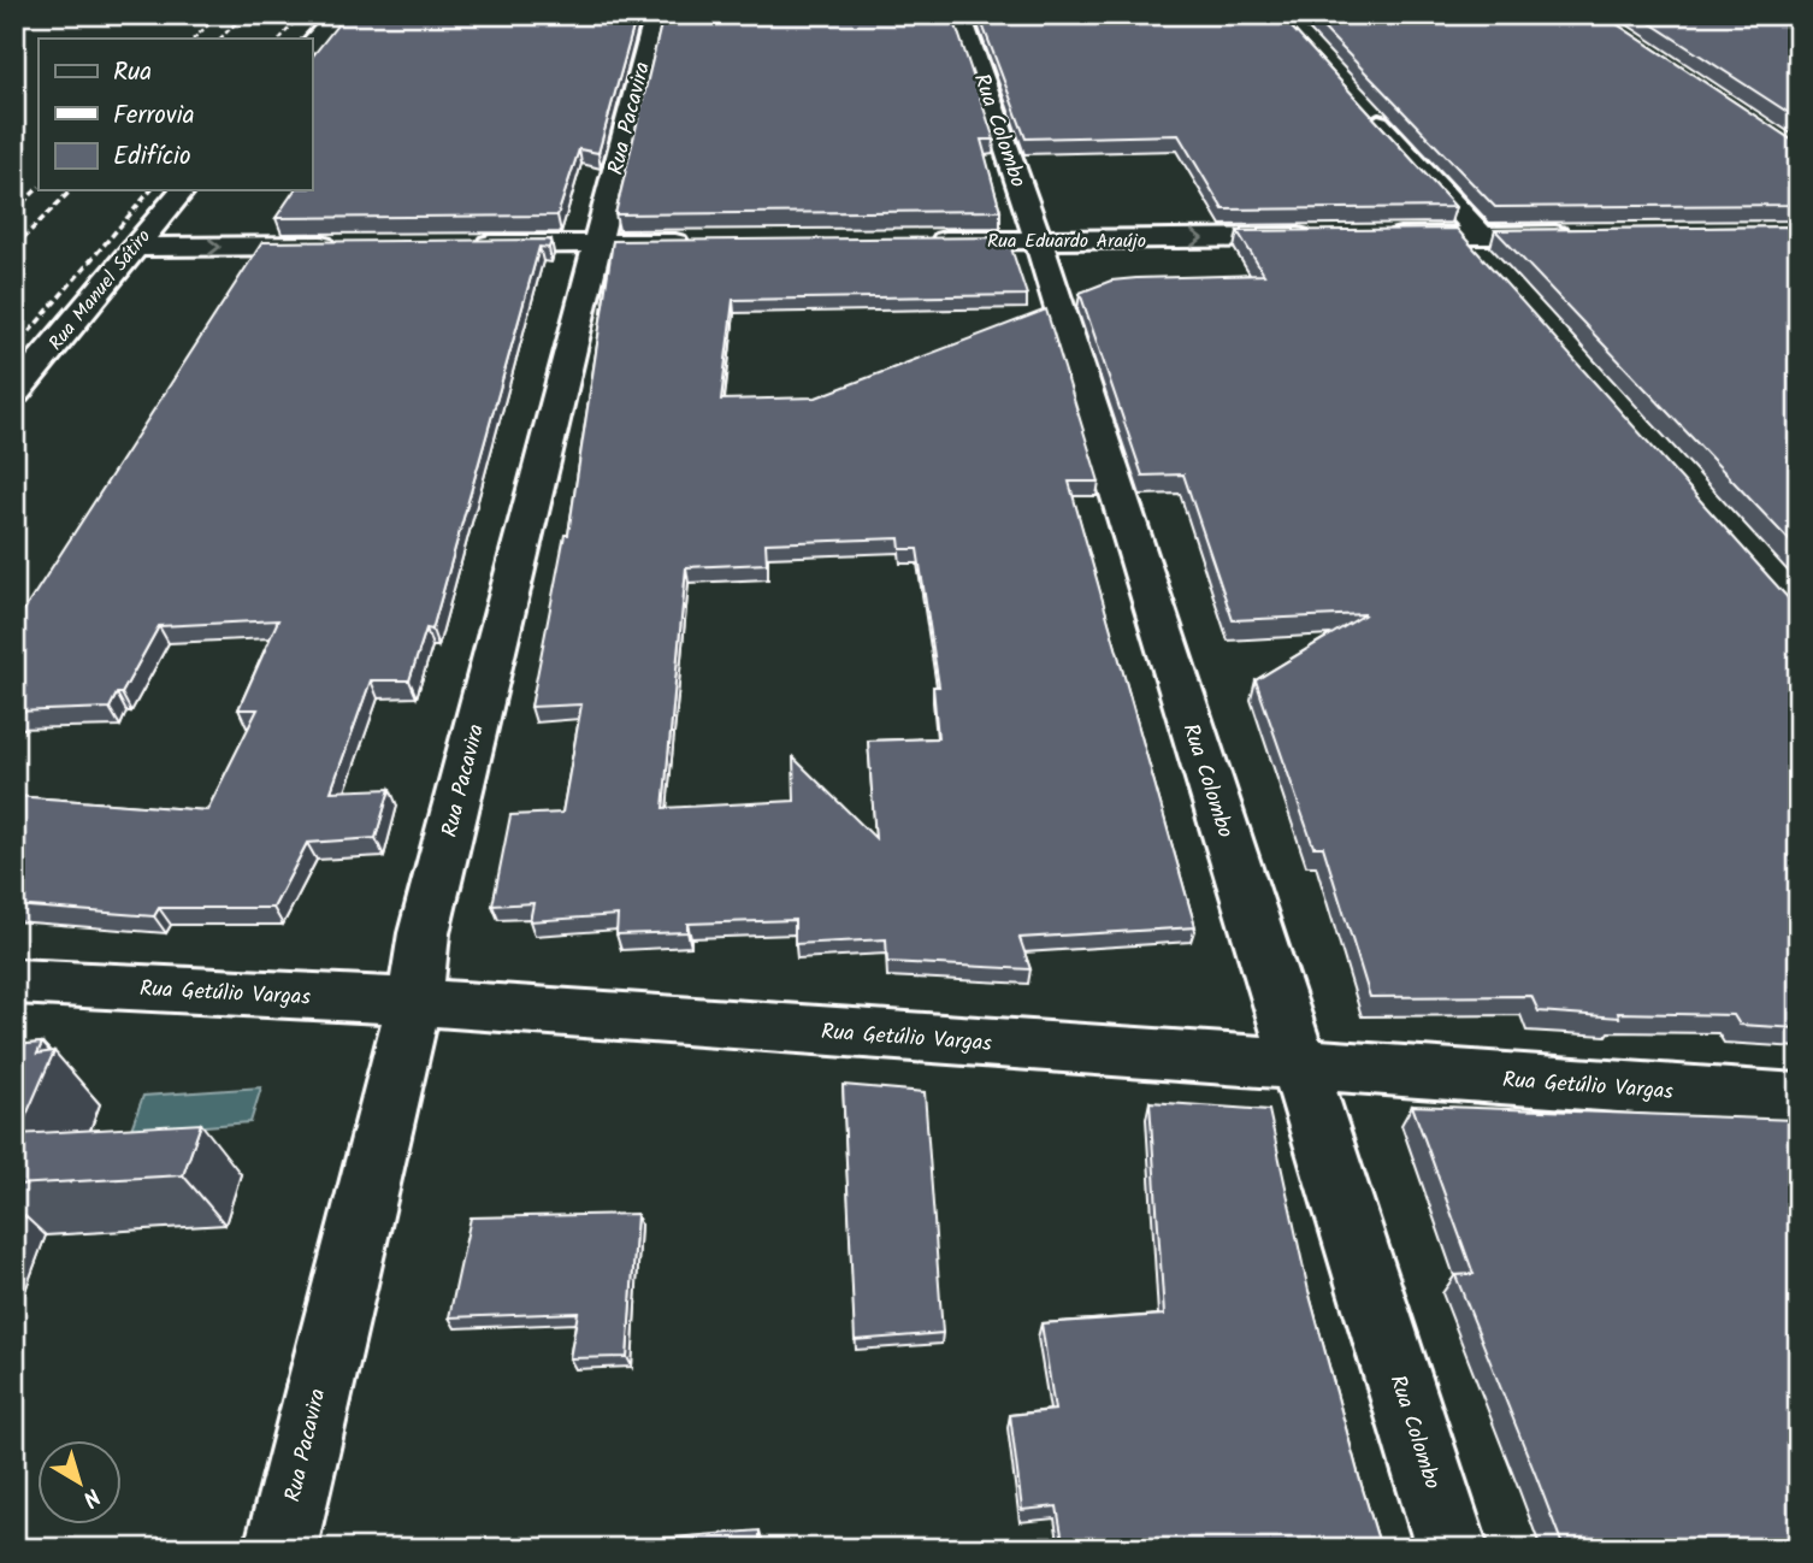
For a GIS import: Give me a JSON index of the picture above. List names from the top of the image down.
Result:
{
  "streets": {
    "street": [
      "Rua Pacavira",
      "Rua Colombo",
      "Rua Eduardo Araújo",
      "Rua Manuel Sátiro",
      "Rua Getúlio Vargas"
    ]
  },
  "crossings": [
    ["Rua Pacavira", "Rua Getúlio Vargas"],
    ["Rua Colombo", "Rua Eduardo Araújo"],
    ["Rua Colombo", "Rua Getúlio Vargas"]
  ],
  "one_way": ["Rua Eduardo Araújo"],
  "legend": ["Rua", "Ferrovia", "Edifício"],
  "north": "bottom right"
}
